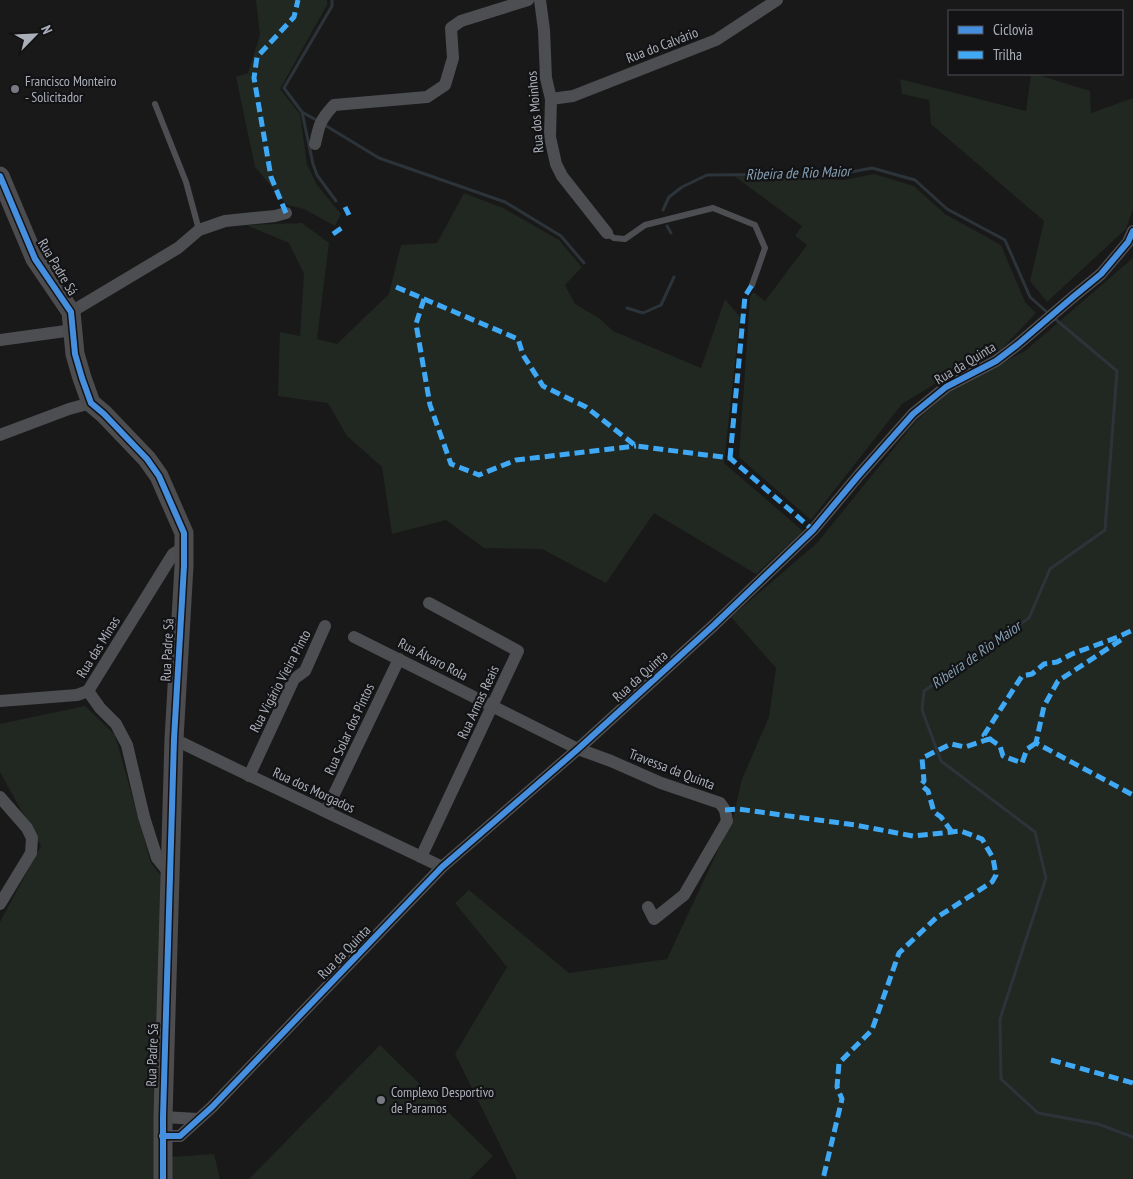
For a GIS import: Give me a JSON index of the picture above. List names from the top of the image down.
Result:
{
  "streets": {
    "street": [
      "Rua do Calvário",
      "Rua dos Moinhos",
      "Rua Padre Sá",
      "Rua da Quinta",
      "Rua das Minas",
      "Rua Álvaro Rola",
      "Rua Vigário Vieira Pinto",
      "Rua Armas Reais",
      "Rua Solar dos Pintos",
      "Travessa da Quinta",
      "Rua dos Morgados"
    ]
  },
  "crossings": [
    ["Rua do Calvário", "Rua dos Moinhos"],
    ["Rua Padre Sá", "Rua da Quinta"],
    ["Rua Padre Sá", "Rua das Minas"],
    ["Rua Padre Sá", "Rua dos Morgados"],
    ["Rua da Quinta", "Rua Álvaro Rola"],
    ["Rua da Quinta", "Travessa da Quinta"],
    ["Rua da Quinta", "Rua dos Morgados"],
    ["Rua Álvaro Rola", "Rua Armas Reais"],
    ["Rua Álvaro Rola", "Rua Solar dos Pintos"],
    ["Rua Álvaro Rola", "Travessa da Quinta"],
    ["Rua Vigário Vieira Pinto", "Rua dos Morgados"],
    ["Rua Armas Reais", "Rua dos Morgados"],
    ["Rua Solar dos Pintos", "Rua dos Morgados"]
  ],
  "water": ["Ribeira de Rio Maior"],
  "places": ["Francisco Monteiro - Solicitador", "Complexo Desportivo de Paramos"],
  "legend": ["Ciclovia", "Trilha"],
  "north": "top right"
}
